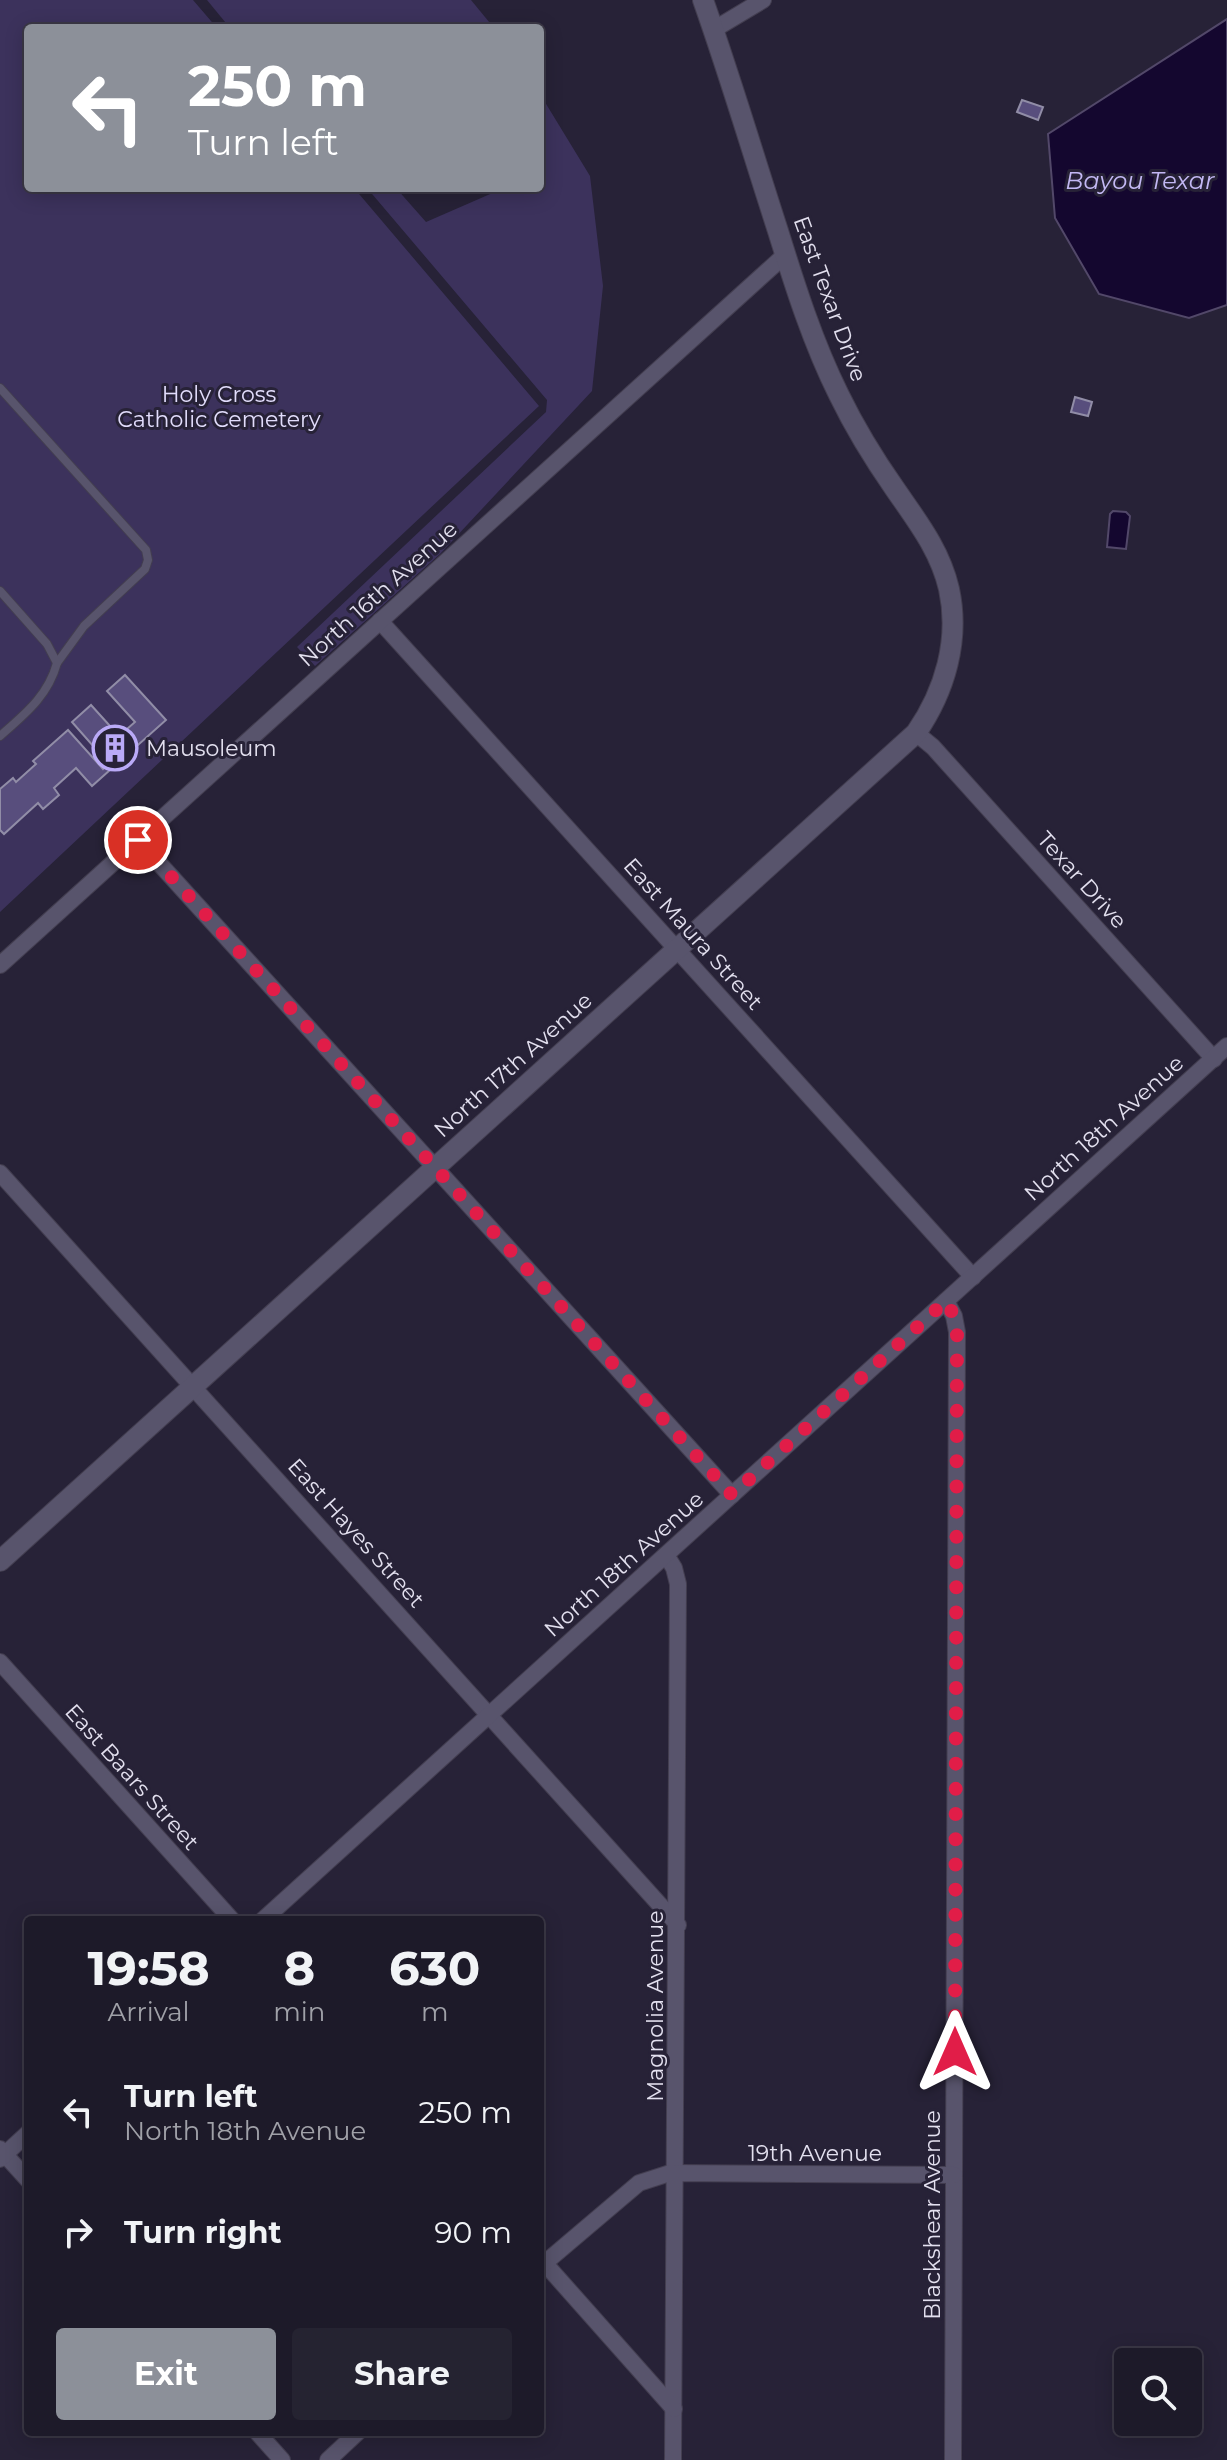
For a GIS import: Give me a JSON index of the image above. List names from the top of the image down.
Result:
{
  "streets": {
    "street": [
      "East Texar Drive",
      "North 16th Avenue",
      "Texar Drive",
      "East Maura Street",
      "North 17th Avenue",
      "North 18th Avenue",
      "East Hayes Street",
      "East Baars Street",
      "Magnolia Avenue",
      "19th Avenue",
      "Blackshear Avenue"
    ]
  },
  "crossings": [
    ["East Texar Drive", "North 16th Avenue"],
    ["East Texar Drive", "Texar Drive"],
    ["East Texar Drive", "North 17th Avenue"],
    ["North 16th Avenue", "East Maura Street"],
    ["Texar Drive", "North 17th Avenue"],
    ["Texar Drive", "North 18th Avenue"],
    ["East Maura Street", "North 17th Avenue"],
    ["East Maura Street", "North 18th Avenue"],
    ["North 17th Avenue", "East Hayes Street"],
    ["North 18th Avenue", "East Hayes Street"],
    ["North 18th Avenue", "Magnolia Avenue"],
    ["North 18th Avenue", "Blackshear Avenue"],
    ["East Hayes Street", "Magnolia Avenue"],
    ["Magnolia Avenue", "19th Avenue"],
    ["19th Avenue", "Blackshear Avenue"]
  ],
  "water": ["Bayou Texar"],
  "parks": ["Holy Cross Catholic Cemetery"],
  "places": {
    "building": ["Mausoleum"]
  },
  "page": {
    "turn": ["250 m", "Turn left"],
    "eta": [
      "19:58",
      "Arrival",
      "8",
      "min",
      "630",
      "m"
    ],
    "list": [
      {
        "name": "Turn left",
        "note": "North 18th Avenue",
        "value": "250 m"
      },
      {
        "name": "Turn right",
        "value": "90 m"
      }
    ],
    "buttons": ["Exit", "Share"]
  }
}
